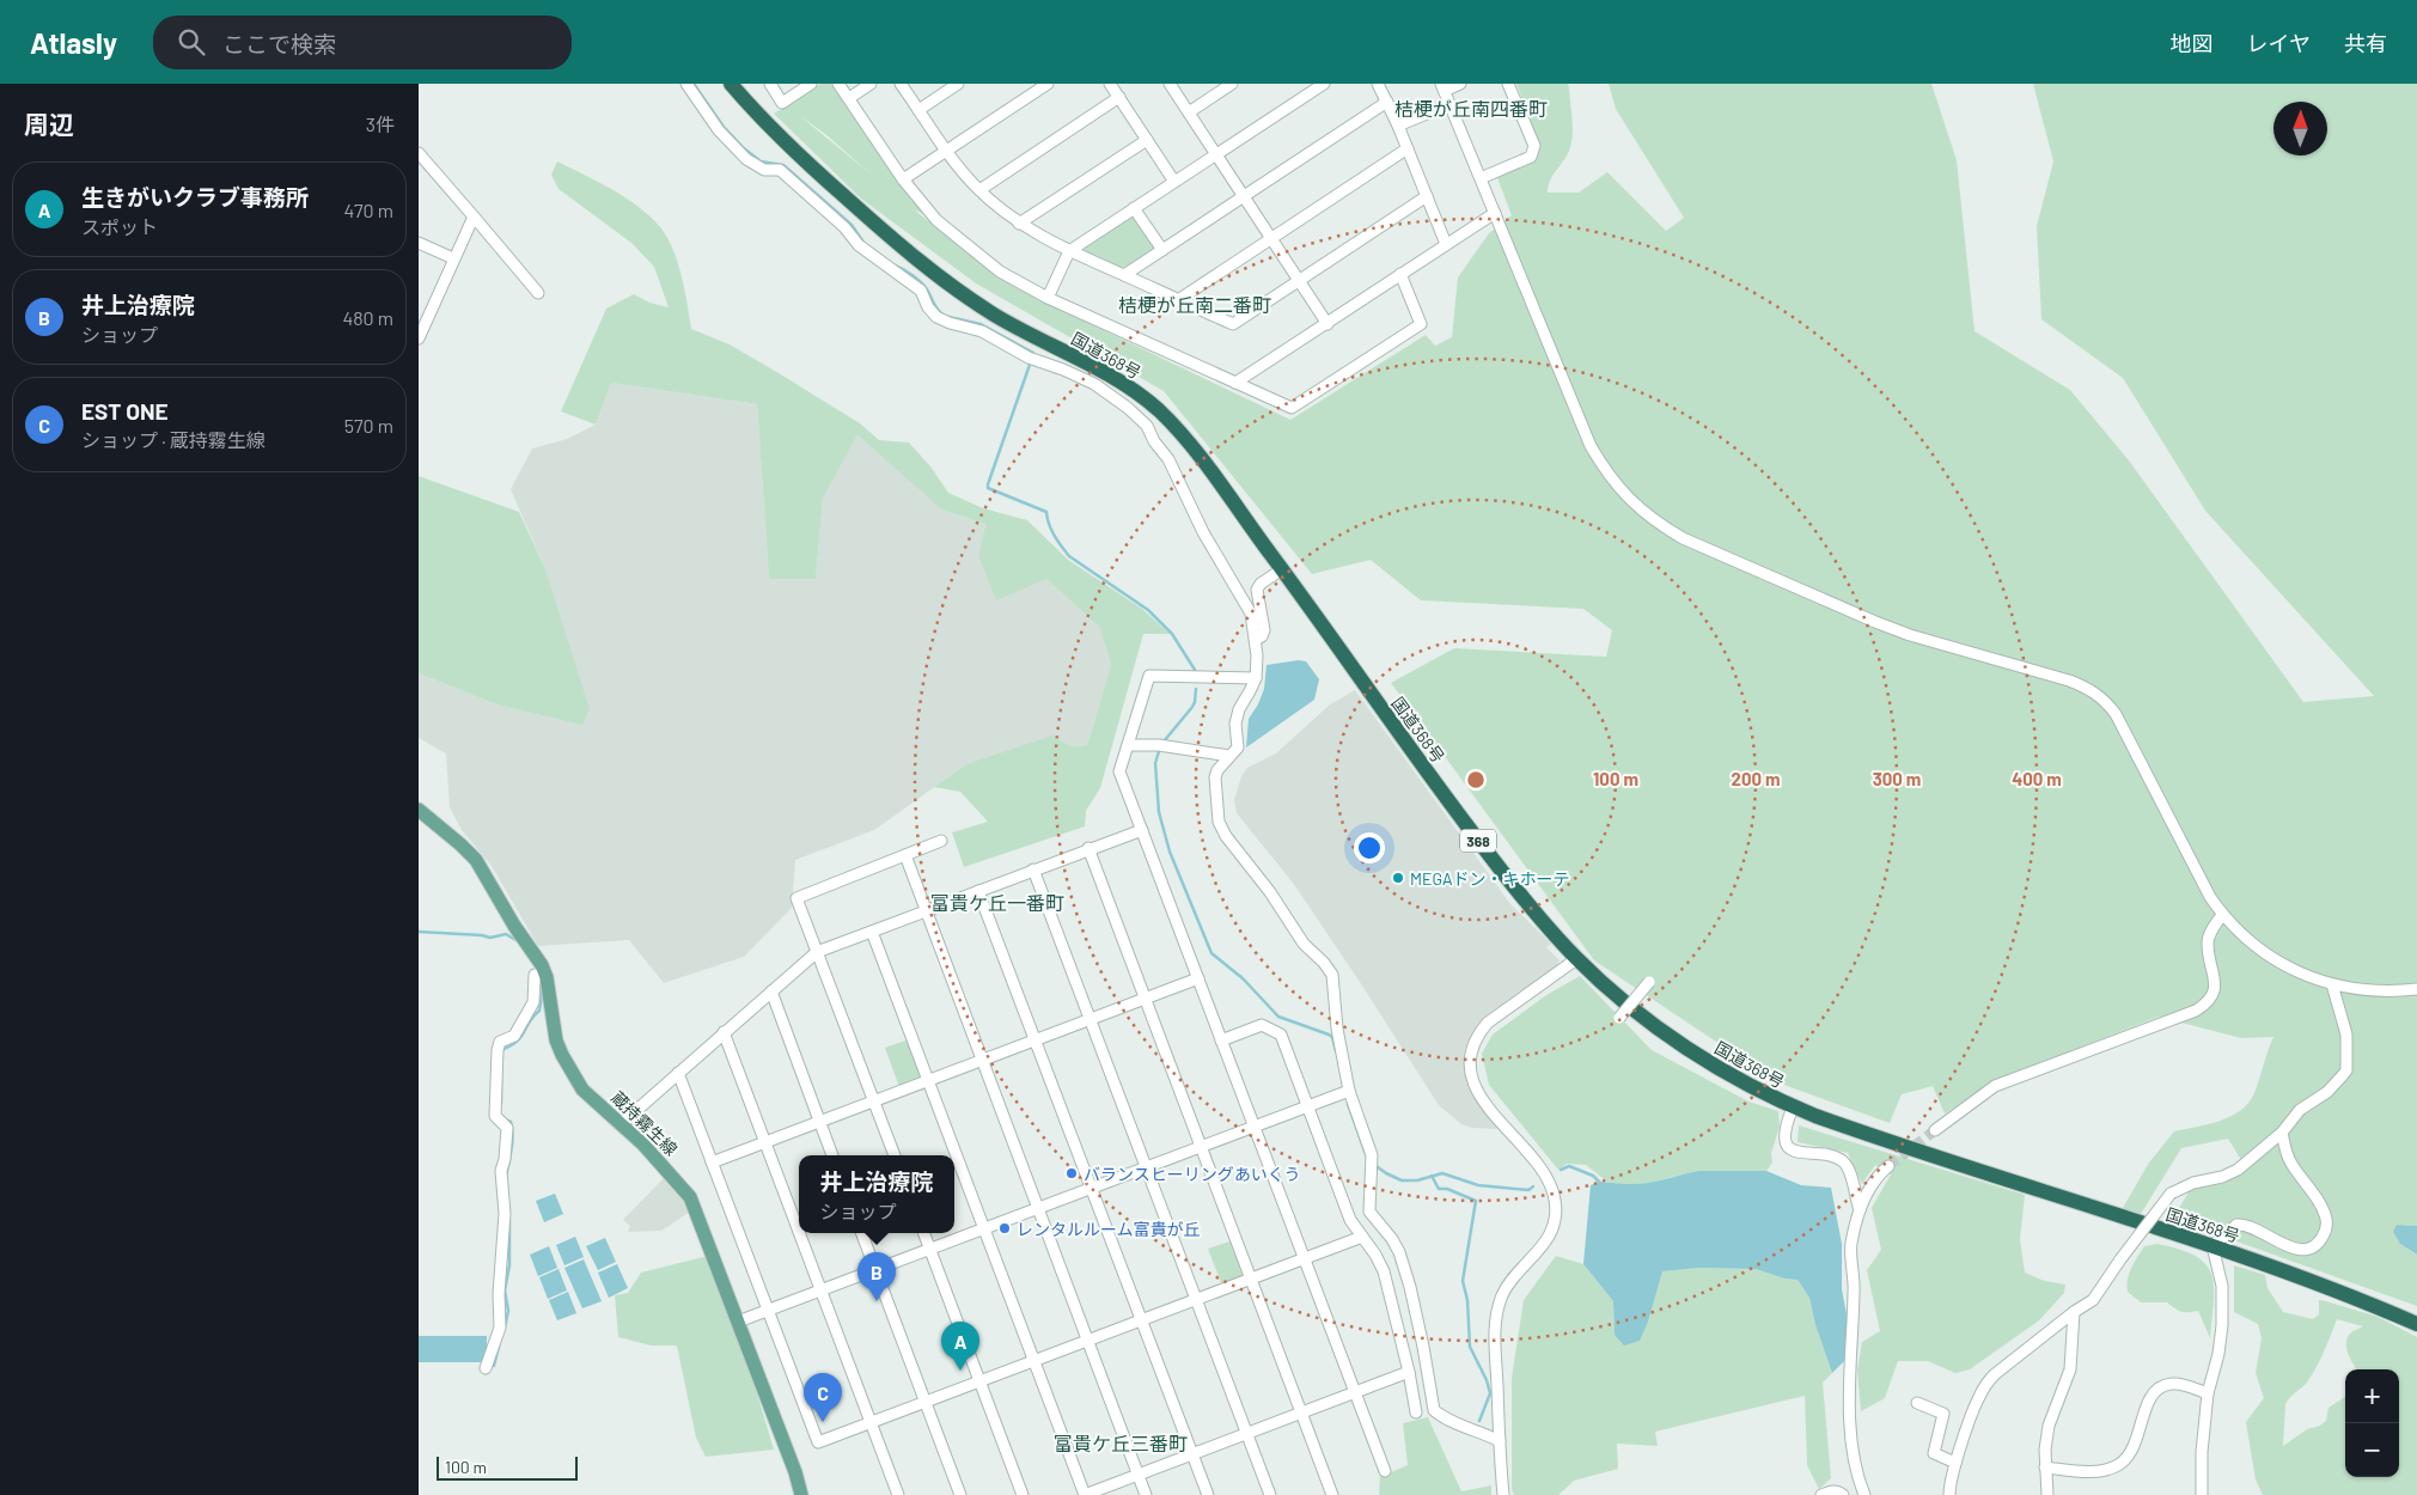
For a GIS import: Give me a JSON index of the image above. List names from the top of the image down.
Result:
{
  "streets": {
    "highway": ["国道368号", "368"],
    "main road": ["蔵持霧生線"]
  },
  "districts": [
    "桔梗が丘南四番町",
    "桔梗が丘南二番町",
    "富貴ケ丘一番町",
    "富貴ケ丘三番町"
  ],
  "places": ["MEGAドン・キホーテ", "バランスヒーリングあいくう", "レンタルルーム富貴が丘"],
  "scale_bar": "100 m",
  "north": "top",
  "page": {
    "header": "Atlasly",
    "search": "ここで検索",
    "nav": ["地図", "レイヤ", "共有"],
    "heading": ["周辺", "3件"],
    "list": [
      {
        "mark": "A",
        "name": "生きがいクラブ事務所",
        "note": "スポット",
        "value": "470 m"
      },
      {
        "mark": "B",
        "name": "井上治療院",
        "note": "ショップ",
        "value": "480 m"
      },
      {
        "mark": "C",
        "name": "EST ONE",
        "note": "ショップ · 蔵持霧生線",
        "value": "570 m"
      }
    ],
    "popup": ["井上治療院", "ショップ"],
    "pins": ["B", "A", "C"],
    "map_buttons": ["+", "−"],
    "scale": "100 m"
  },
  "rings": [
    "100 m",
    "200 m",
    "300 m",
    "400 m"
  ]
}
